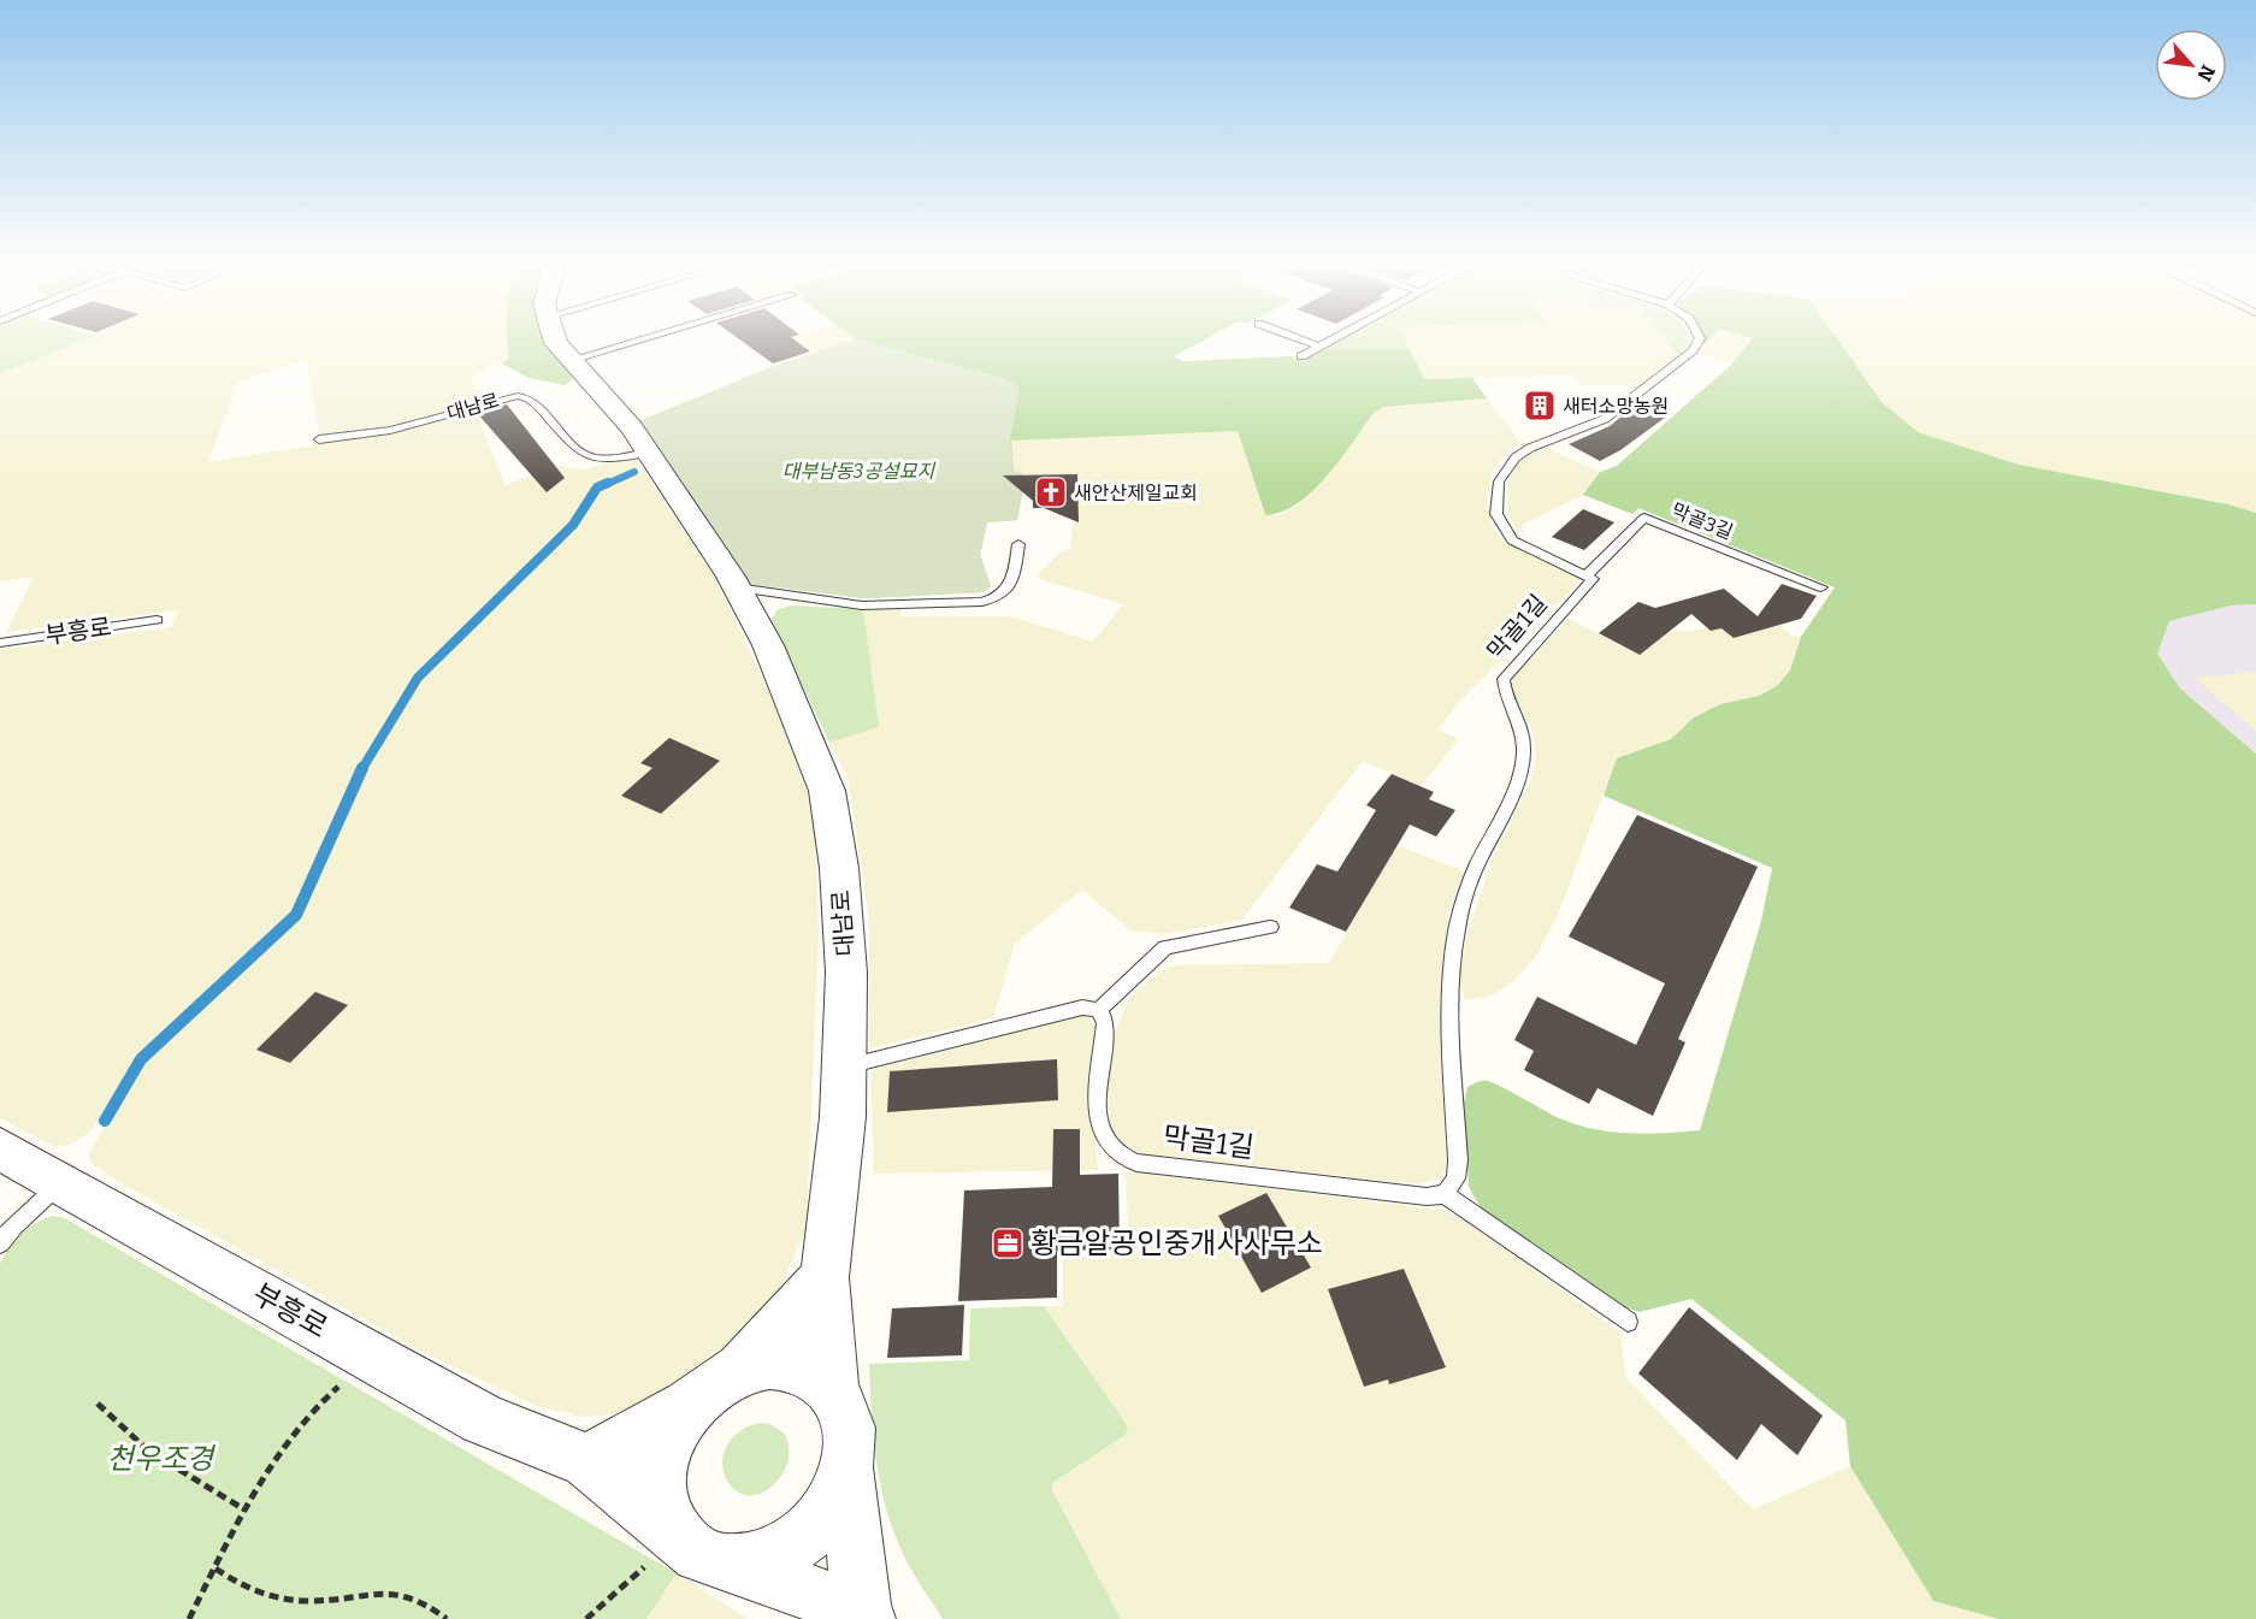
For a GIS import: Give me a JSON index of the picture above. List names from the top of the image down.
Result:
{
  "streets": {
    "street": ["대남로", "부흥로"],
    "lane": ["막골3길", "막골1길"]
  },
  "crossings": [
    ["대남로", "부흥로"],
    ["막골3길", "막골1길"]
  ],
  "parks": ["대부남동3공설묘지", "천우조경"],
  "places": {
    "building": ["새터소망농원"],
    "church": ["새안산제일교회"],
    "office": ["황금알공인중개사사무소"]
  },
  "north": "bottom right"
}
